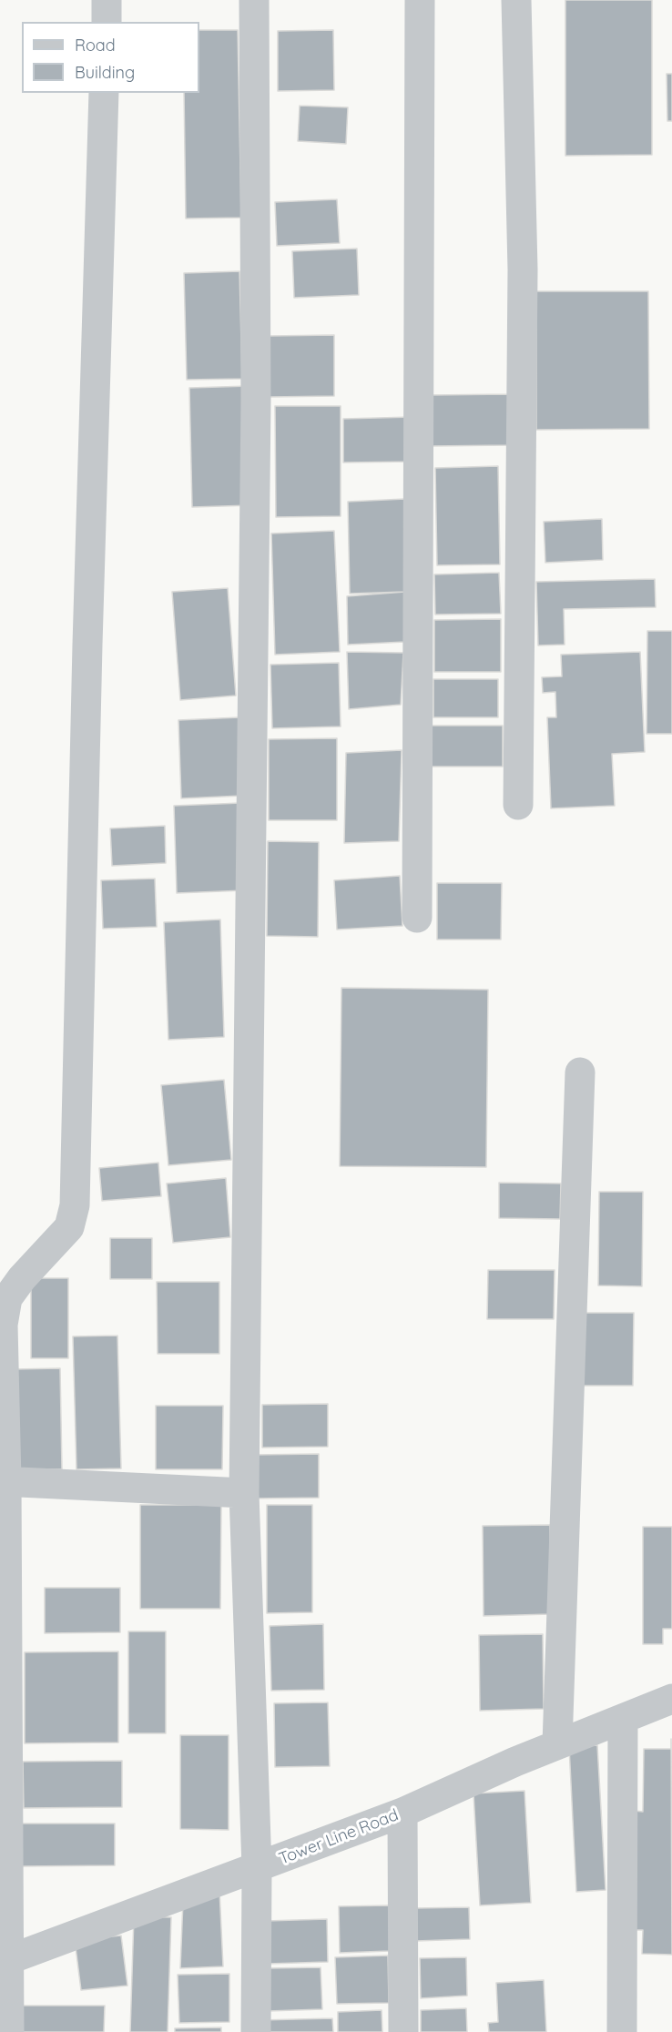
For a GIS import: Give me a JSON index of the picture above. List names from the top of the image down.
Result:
{
  "streets": {
    "street": ["Tower Line Road"]
  },
  "legend": ["Road", "Building"]
}
